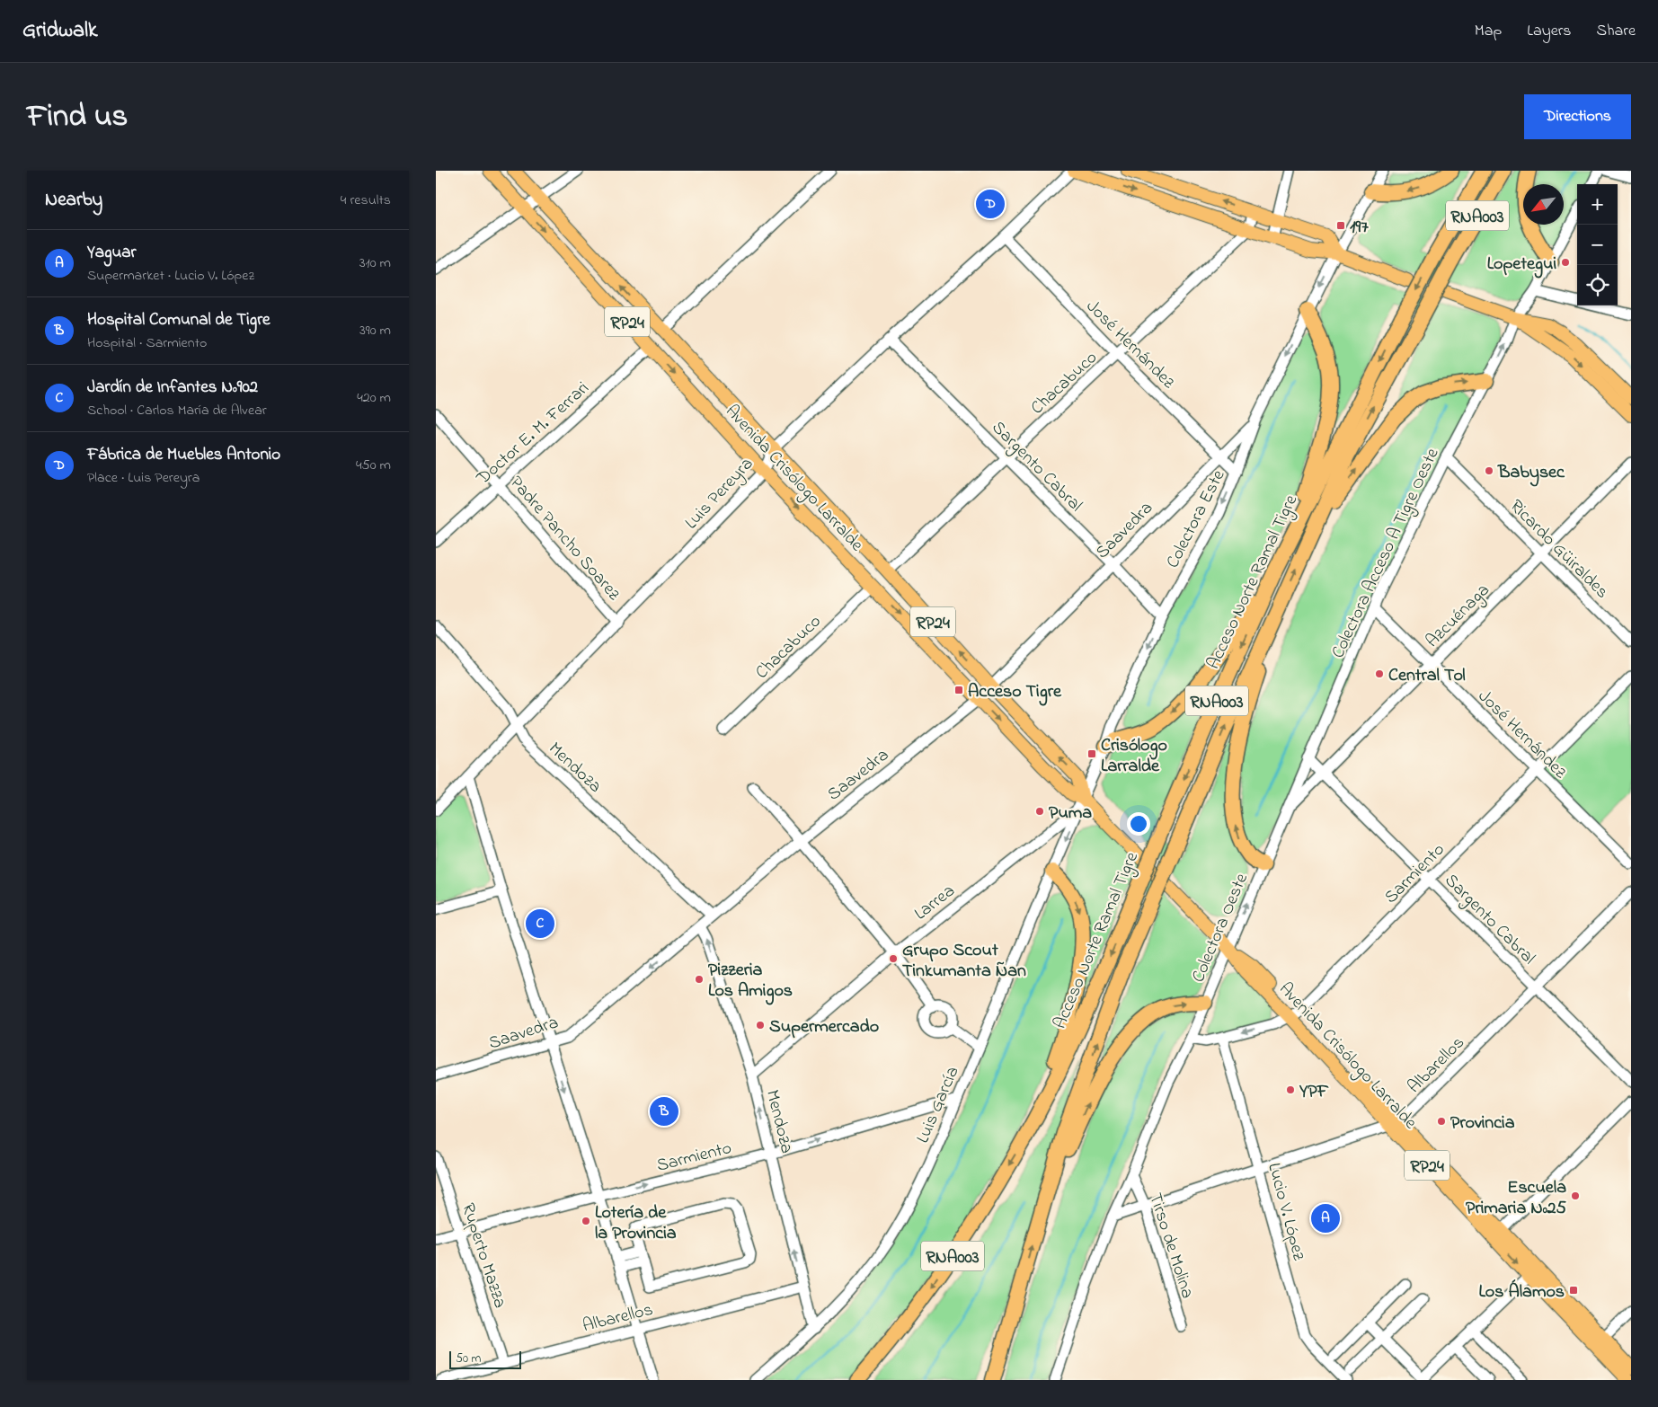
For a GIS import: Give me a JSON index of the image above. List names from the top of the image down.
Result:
{
  "streets": {
    "highway": ["RNA003", "Acceso Norte Ramal Tigre"],
    "main road": ["RP24", "Avenida Crisólogo Larralde"],
    "street": [
      "José Hernández",
      "Chacabuco",
      "Doctor E. M. Ferrari",
      "Sargento Cabral",
      "Luis Pereyra",
      "Colectora Este",
      "Saavedra",
      "Padre Pancho Soarez",
      "Ricardo Güiraldes",
      "Colectora Acceso A Tigre Oeste",
      "Azcuénaga",
      "Mendoza",
      "Sarmiento",
      "Larrea",
      "Colectora Oeste",
      "Albarellos",
      "Luis García",
      "Lucio V. López",
      "Tirso de Molina",
      "Ruperto Mazza"
    ]
  },
  "crossings": [
    ["José Hernández", "Chacabuco"],
    ["José Hernández", "Luis Pereyra"],
    ["José Hernández", "Colectora Este"],
    ["José Hernández", "Saavedra"],
    ["José Hernández", "Colectora Acceso A Tigre Oeste"],
    ["José Hernández", "Azcuénaga"],
    ["José Hernández", "Sarmiento"],
    ["Chacabuco", "Sargento Cabral"],
    ["Chacabuco", "Avenida Crisólogo Larralde"],
    ["Doctor E. M. Ferrari", "Avenida Crisólogo Larralde"],
    ["Doctor E. M. Ferrari", "Padre Pancho Soarez"],
    ["Sargento Cabral", "Luis Pereyra"],
    ["Sargento Cabral", "Colectora Este"],
    ["Sargento Cabral", "Saavedra"],
    ["Sargento Cabral", "Colectora Acceso A Tigre Oeste"],
    ["Sargento Cabral", "Azcuénaga"],
    ["Sargento Cabral", "Sarmiento"],
    ["Sargento Cabral", "Albarellos"],
    ["Avenida Crisólogo Larralde", "Luis Pereyra"],
    ["Avenida Crisólogo Larralde", "Colectora Este"],
    ["Avenida Crisólogo Larralde", "Saavedra"],
    ["Avenida Crisólogo Larralde", "Sarmiento"],
    ["Avenida Crisólogo Larralde", "Larrea"],
    ["Avenida Crisólogo Larralde", "Colectora Oeste"],
    ["Avenida Crisólogo Larralde", "Albarellos"],
    ["Avenida Crisólogo Larralde", "Luis García"],
    ["Luis Pereyra", "Padre Pancho Soarez"],
    ["Luis Pereyra", "Mendoza"],
    ["Colectora Este", "Saavedra"],
    ["Colectora Este", "Larrea"],
    ["Colectora Este", "Luis García"],
    ["Saavedra", "Mendoza"],
    ["Ricardo Güiraldes", "Colectora Acceso A Tigre Oeste"],
    ["Ricardo Güiraldes", "Azcuénaga"],
    ["Colectora Acceso A Tigre Oeste", "Azcuénaga"],
    ["Colectora Acceso A Tigre Oeste", "Colectora Oeste"],
    ["Mendoza", "Sarmiento"],
    ["Mendoza", "Larrea"],
    ["Mendoza", "Albarellos"],
    ["Mendoza", "Luis García"],
    ["Sarmiento", "Colectora Oeste"],
    ["Sarmiento", "Luis García"],
    ["Sarmiento", "Lucio V. López"],
    ["Sarmiento", "Ruperto Mazza"],
    ["Larrea", "Luis García"],
    ["Colectora Oeste", "Albarellos"],
    ["Colectora Oeste", "Tirso de Molina"],
    ["Albarellos", "Lucio V. López"],
    ["Albarellos", "Tirso de Molina"],
    ["Albarellos", "Ruperto Mazza"]
  ],
  "one_way": ["Colectora Este", "Mendoza"],
  "places": {
    "transit": [
      "197",
      "Acceso Tigre",
      "Crisólogo Larralde",
      "Los Álamos"
    ],
    "other": [
      "Lopetegui",
      "Babysec",
      "Central Tol",
      "Puma",
      "Grupo Scout Tinkumanta Ñan",
      "Pizzeria Los Amigos",
      "Supermercado",
      "YPF",
      "Provincia",
      "Escuela Primaria Nº25",
      "Lotería de la Provincia"
    ]
  },
  "scale_bar": "50 m",
  "north": "bottom left",
  "page": {
    "header": "Gridwalk",
    "nav": ["Map", "Layers", "Share"],
    "title": "Find us",
    "buttons": "Directions",
    "heading": ["Nearby", "4 results"],
    "map_buttons": ["+", "−"],
    "pins": [
      "D",
      "C",
      "B",
      "A"
    ],
    "list": [
      {
        "mark": "A",
        "name": "Yaguar",
        "note": "Supermarket · Lucio V. López",
        "value": "310 m"
      },
      {
        "mark": "B",
        "name": "Hospital Comunal de Tigre",
        "note": "Hospital · Sarmiento",
        "value": "390 m"
      },
      {
        "mark": "C",
        "name": "Jardín de Infantes Nº902",
        "note": "School · Carlos María de Alvear",
        "value": "420 m"
      },
      {
        "mark": "D",
        "name": "Fábrica de Muebles Antonio",
        "note": "Place · Luis Pereyra",
        "value": "450 m"
      }
    ],
    "scale": "50 m"
  }
}
